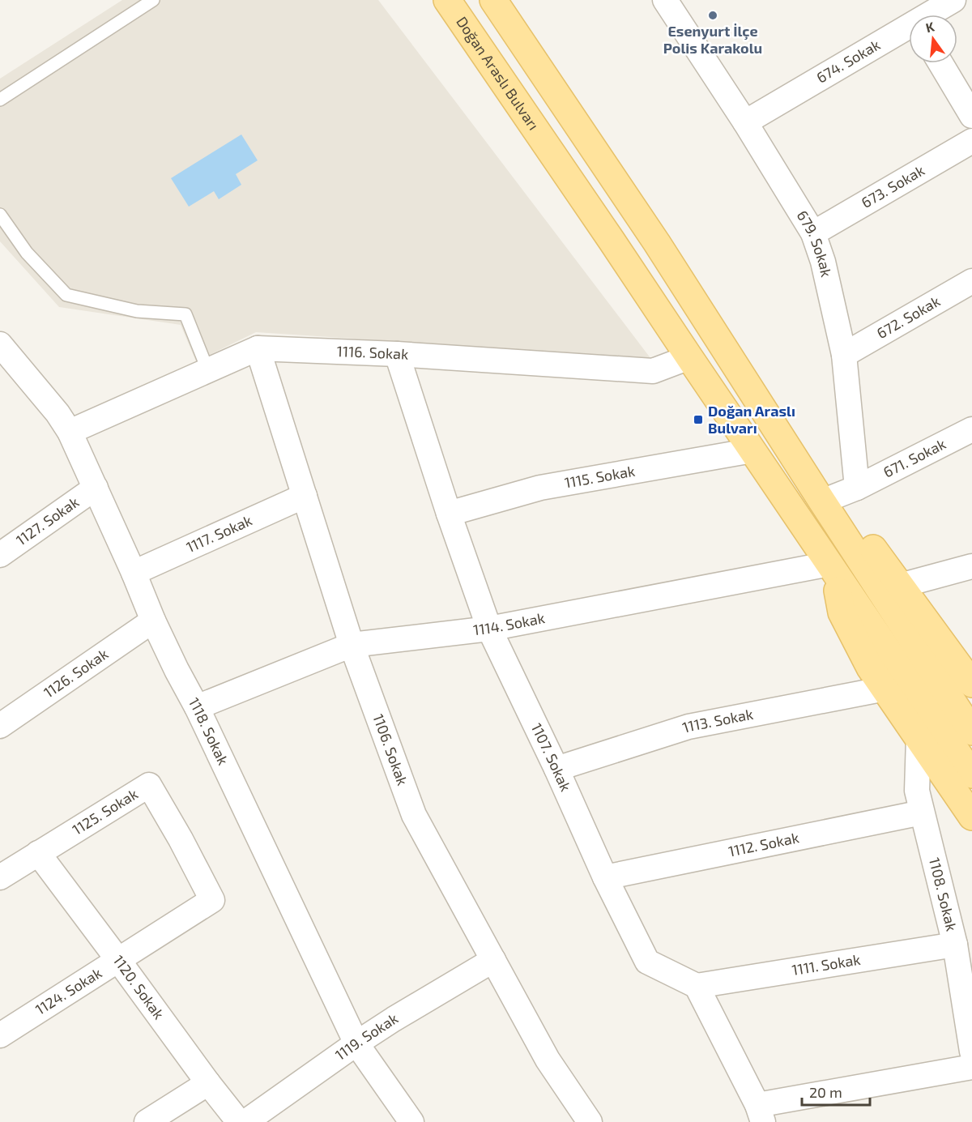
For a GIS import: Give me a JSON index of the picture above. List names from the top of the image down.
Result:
{
  "streets": {
    "main road": ["Doğan Araslı Bulvarı"],
    "street": [
      "674. Sokak",
      "673. Sokak",
      "679. Sokak",
      "672. Sokak",
      "1116. Sokak",
      "671. Sokak",
      "1115. Sokak",
      "1127. Sokak",
      "1117. Sokak",
      "1114. Sokak",
      "1126. Sokak",
      "1113. Sokak",
      "1118. Sokak",
      "1106. Sokak",
      "1107. Sokak",
      "1125. Sokak",
      "1112. Sokak",
      "1108. Sokak",
      "1111. Sokak",
      "1120. Sokak",
      "1124. Sokak",
      "1119. Sokak"
    ]
  },
  "crossings": [
    ["674. Sokak", "679. Sokak"],
    ["Doğan Araslı Bulvarı", "1116. Sokak"],
    ["Doğan Araslı Bulvarı", "1115. Sokak"],
    ["Doğan Araslı Bulvarı", "1114. Sokak"],
    ["673. Sokak", "679. Sokak"],
    ["679. Sokak", "672. Sokak"],
    ["679. Sokak", "671. Sokak"],
    ["1116. Sokak", "1118. Sokak"],
    ["1116. Sokak", "1106. Sokak"],
    ["1116. Sokak", "1107. Sokak"],
    ["1115. Sokak", "1107. Sokak"],
    ["1127. Sokak", "1118. Sokak"],
    ["1117. Sokak", "1118. Sokak"],
    ["1117. Sokak", "1106. Sokak"],
    ["1114. Sokak", "1118. Sokak"],
    ["1114. Sokak", "1106. Sokak"],
    ["1114. Sokak", "1107. Sokak"],
    ["1126. Sokak", "1118. Sokak"],
    ["1113. Sokak", "1107. Sokak"],
    ["1118. Sokak", "1119. Sokak"],
    ["1106. Sokak", "1119. Sokak"],
    ["1107. Sokak", "1112. Sokak"],
    ["1107. Sokak", "1111. Sokak"],
    ["1125. Sokak", "1120. Sokak"],
    ["1125. Sokak", "1124. Sokak"],
    ["1112. Sokak", "1108. Sokak"],
    ["1108. Sokak", "1111. Sokak"],
    ["1120. Sokak", "1124. Sokak"]
  ],
  "places": {
    "other": ["Esenyurt İlçe Polis Karakolu"],
    "transit": ["Doğan Araslı Bulvarı"]
  },
  "scale_bar": "20 m",
  "north": "top"
}
